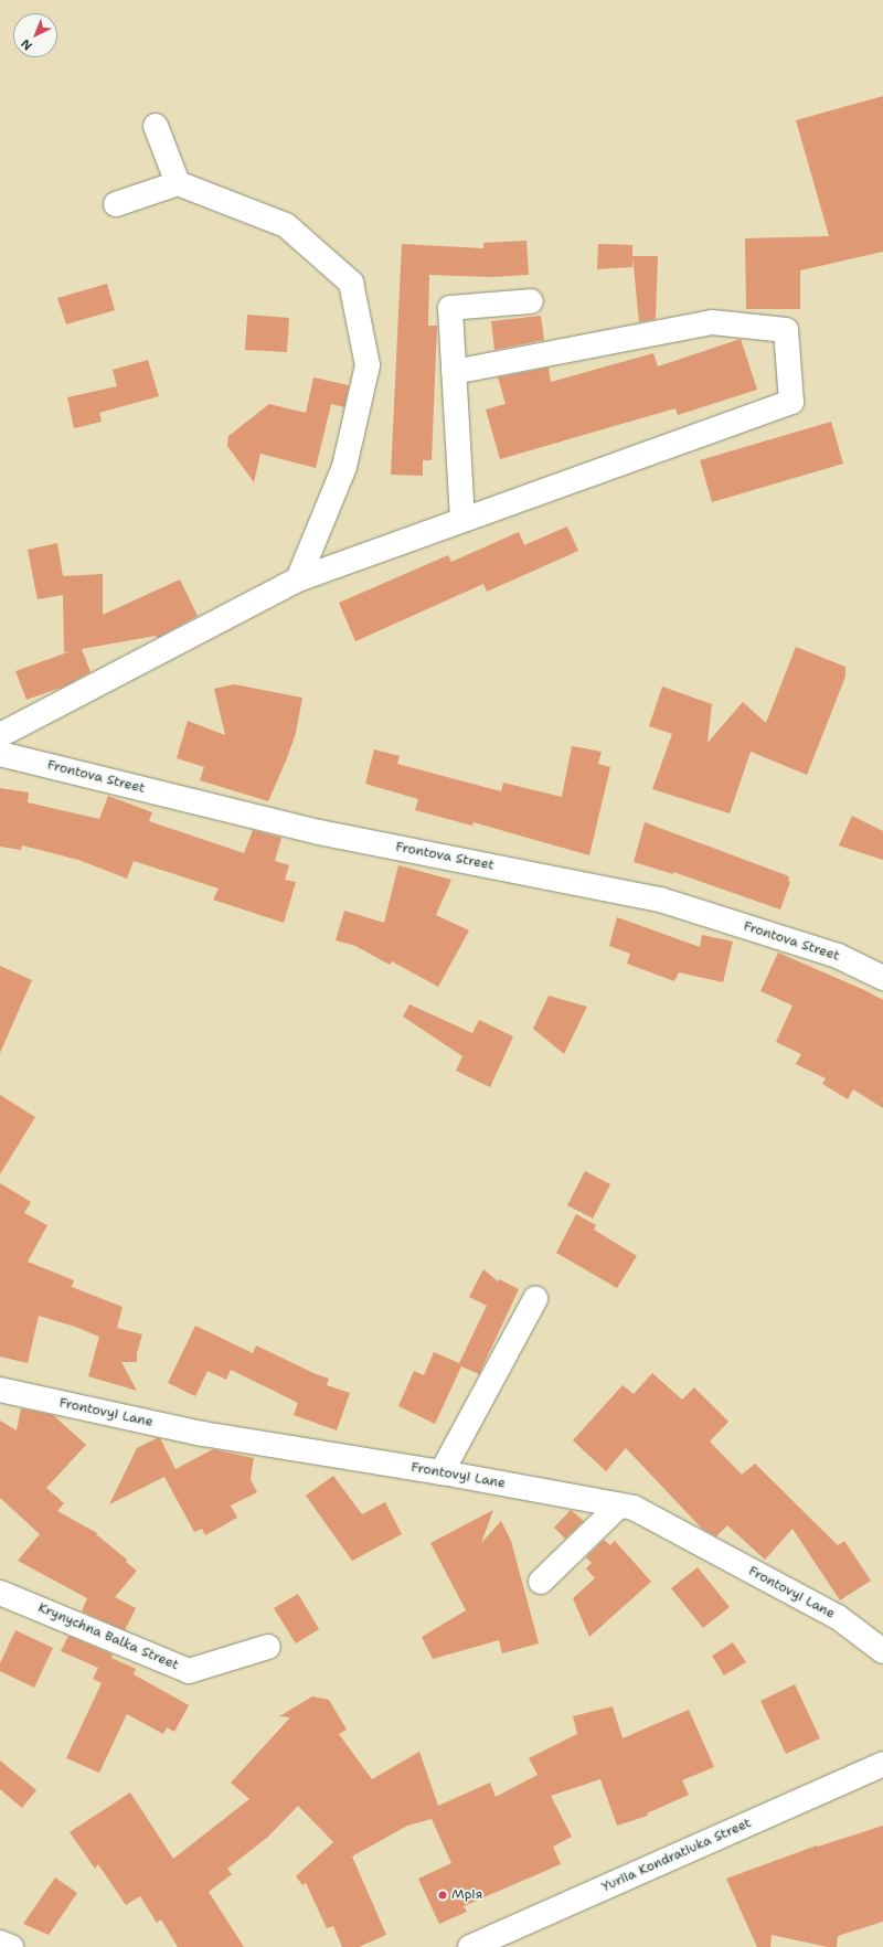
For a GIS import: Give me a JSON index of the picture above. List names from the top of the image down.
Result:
{
  "streets": {
    "street": [
      "Frontova Street",
      "Frontovyi Lane",
      "Krynychna Balka Street",
      "Yuriia Kondratiuka Street"
    ]
  },
  "places": ["Мрія"],
  "north": "bottom left"
}
